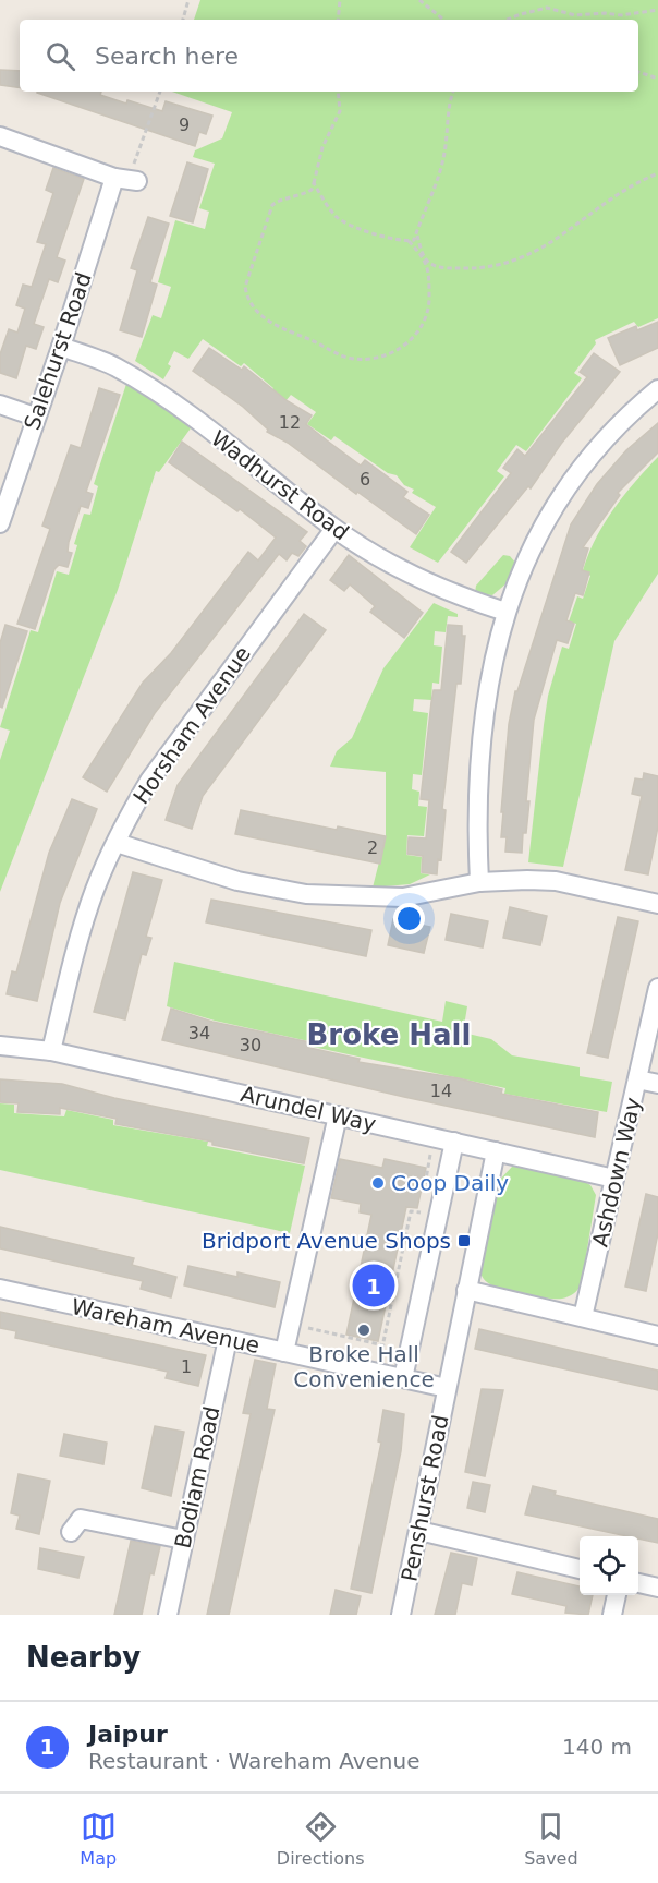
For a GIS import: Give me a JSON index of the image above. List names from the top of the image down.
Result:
{
  "streets": {
    "street": [
      "Salehurst Road",
      "Wadhurst Road",
      "Horsham Avenue",
      "Arundel Way",
      "Ashdown Way",
      "Wareham Avenue",
      "Bodiam Road",
      "Penshurst Road"
    ]
  },
  "crossings": [
    ["Salehurst Road", "Wadhurst Road"],
    ["Wadhurst Road", "Horsham Avenue"],
    ["Horsham Avenue", "Arundel Way"],
    ["Arundel Way", "Ashdown Way"],
    ["Arundel Way", "Penshurst Road"],
    ["Wareham Avenue", "Bodiam Road"],
    ["Wareham Avenue", "Penshurst Road"]
  ],
  "districts": ["Broke Hall"],
  "places": {
    "other": ["Coop Daily", "Broke Hall Convenience"],
    "transit": ["Bridport Avenue Shops"]
  },
  "house_numbers": [
    "9",
    "12",
    "6",
    "2",
    "34",
    "30",
    "14",
    "1"
  ],
  "page": {
    "search": "Search here",
    "pins": "1",
    "heading": "Nearby",
    "list": [
      {
        "mark": "1",
        "name": "Jaipur",
        "note": "Restaurant · Wareham Avenue",
        "value": "140 m"
      }
    ],
    "nav": ["Map", "Directions", "Saved"]
  }
}
